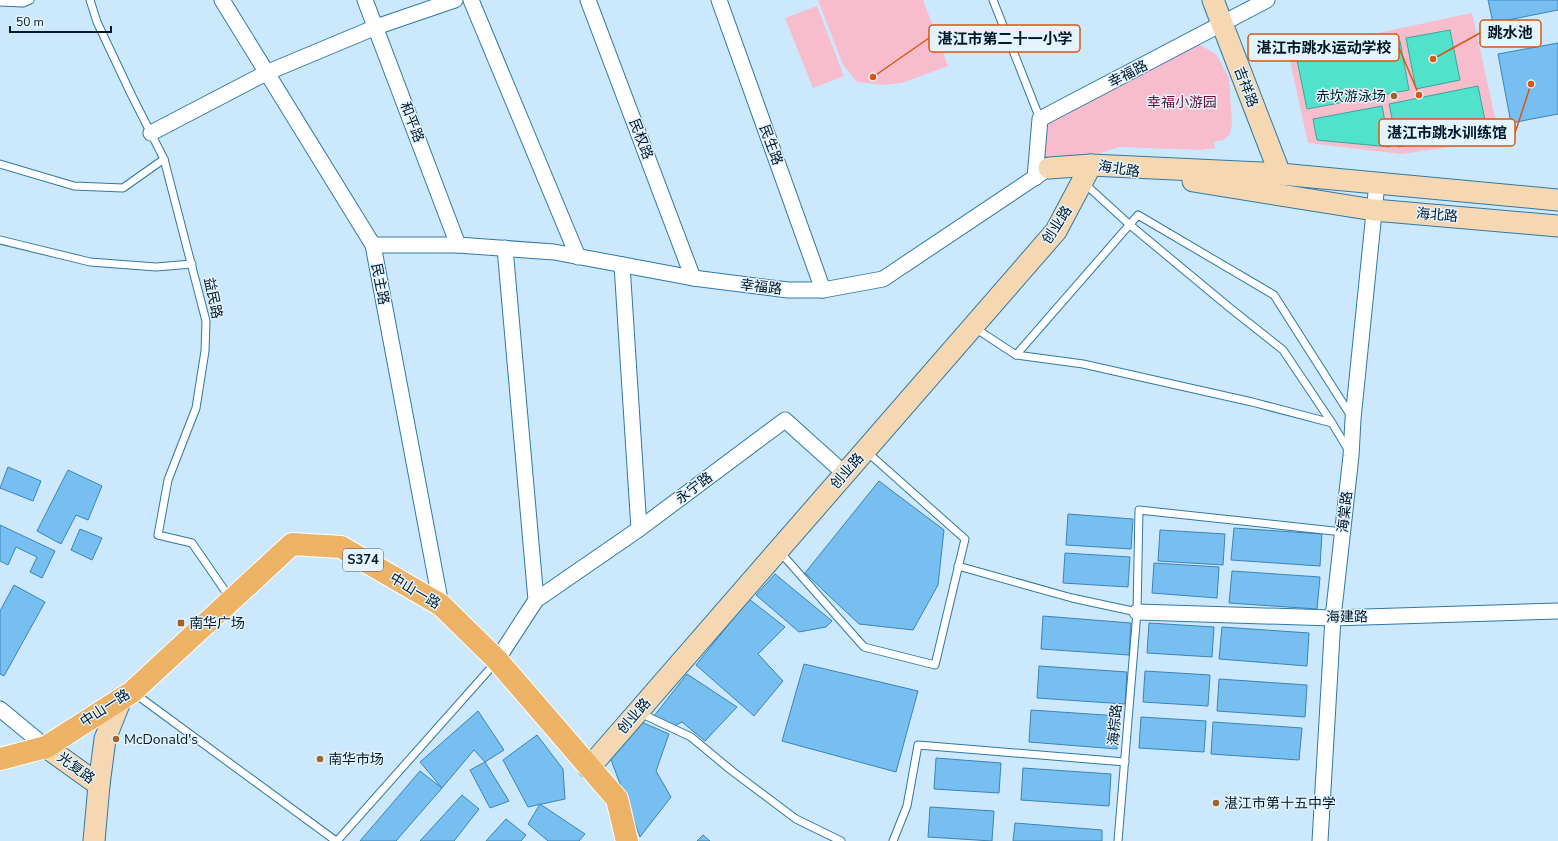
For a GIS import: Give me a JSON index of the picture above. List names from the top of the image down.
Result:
{
  "streets": {
    "main road": ["S374", "中山一路"],
    "street": [
      "幸福路",
      "吉祥路",
      "和平路",
      "民权路",
      "民生路",
      "海北路",
      "创业路",
      "民主路",
      "永宁路",
      "海棠路",
      "海建路",
      "光复路"
    ],
    "lane": ["益民路", "海棕路"]
  },
  "crossings": [
    ["幸福路", "吉祥路"],
    ["幸福路", "和平路"],
    ["幸福路", "民权路"],
    ["幸福路", "民生路"],
    ["幸福路", "民主路"],
    ["吉祥路", "海北路"],
    ["海北路", "创业路"],
    ["海北路", "海棠路"],
    ["创业路", "永宁路"],
    ["创业路", "中山一路"],
    ["民主路", "中山一路"],
    ["益民路", "中山一路"],
    ["海棠路", "海建路"],
    ["海棠路", "海棕路"],
    ["S374", "中山一路"],
    ["S374", "光复路"],
    ["中山一路", "光复路"],
    ["海建路", "海棕路"]
  ],
  "parks": ["幸福小游园"],
  "places": {
    "other": [
      "跳水池",
      "湛江市第二十一小学",
      "湛江市跳水训练馆",
      "湛江市跳水运动学校",
      "赤坎游泳场",
      "McDonald's",
      "南华市场",
      "湛江市第十五中学"
    ],
    "transit": ["南华广场"]
  },
  "scale_bar": "50 m"
}
